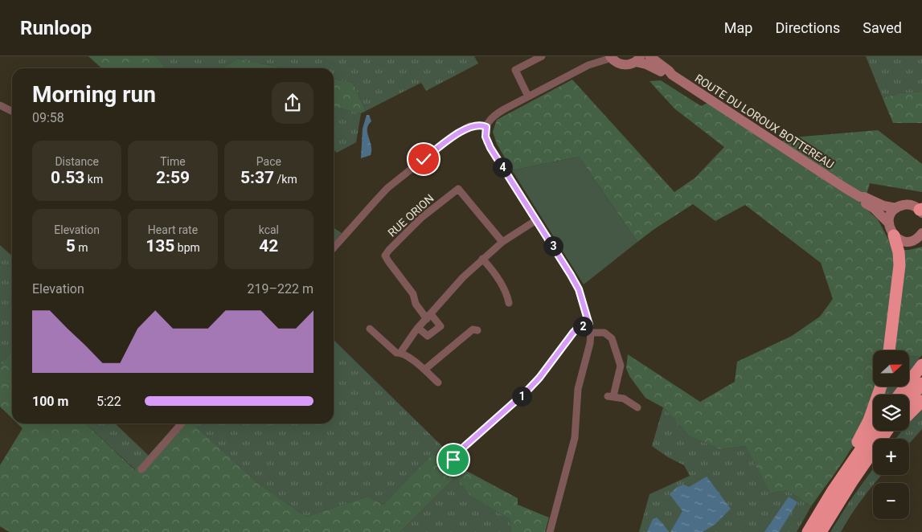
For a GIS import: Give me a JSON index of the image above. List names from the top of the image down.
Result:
{
  "streets": {
    "main road": ["ROUTE DU LOROUX BOTTEREAU"],
    "street": ["RUE ORION"]
  },
  "north": "right",
  "page": {
    "header": "Runloop",
    "nav": ["Map", "Directions", "Saved"],
    "heading": ["Morning run", "09:58"],
    "stats": [
      ["Distance", "0.53 km"],
      ["Time", "2:59"],
      ["Pace", "5:37 /km"],
      ["Elevation", "5 m"],
      ["Heart rate", "135 bpm"],
      ["kcal", "42"]
    ],
    "pins": [
      "4",
      "3",
      "2",
      "1"
    ],
    "chart": ["Elevation", "219–222 m"],
    "map_buttons": ["+", "−"],
    "list": [
      {
        "name": "100 m",
        "note": "5:22"
      }
    ]
  }
}
